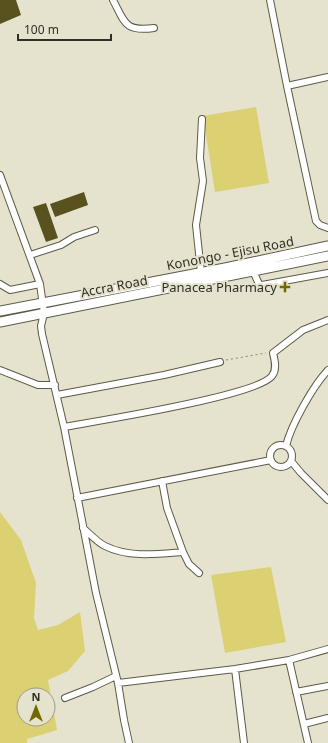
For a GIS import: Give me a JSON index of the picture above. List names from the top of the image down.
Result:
{
  "streets": {
    "highway": ["Konongo - Ejisu Road", "Accra Road"]
  },
  "crossings": [
    ["Konongo - Ejisu Road", "Accra Road"]
  ],
  "places": {
    "health": ["Panacea Pharmacy"]
  },
  "scale_bar": "100 m",
  "north": "top"
}
